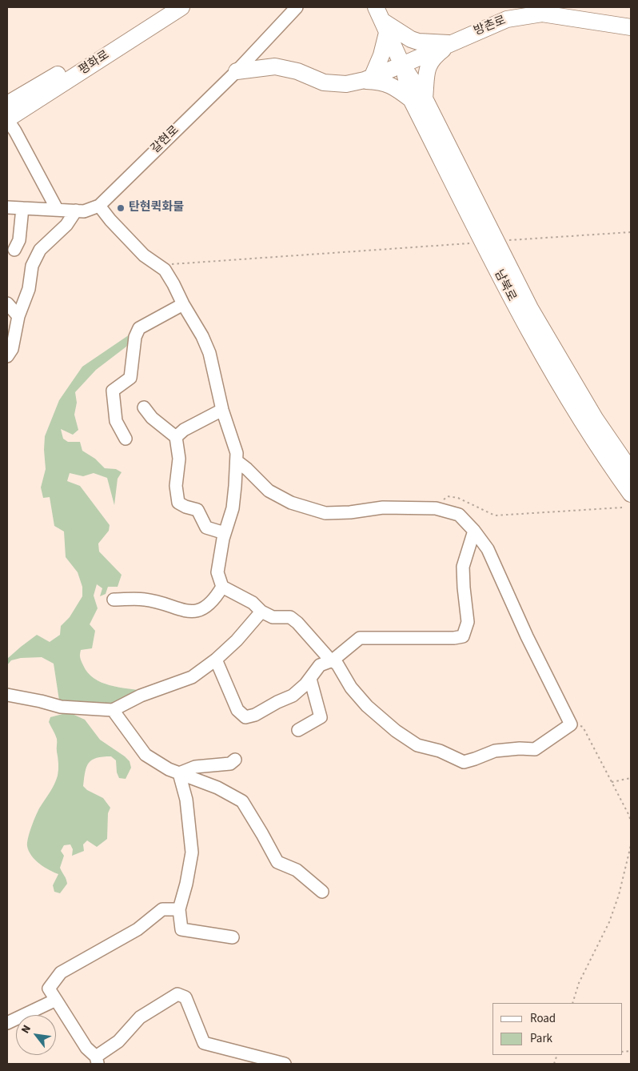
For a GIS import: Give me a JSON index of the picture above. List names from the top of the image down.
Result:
{
  "streets": {
    "main road": ["방촌로", "평화로", "남북로"],
    "street": ["갈현로"]
  },
  "crossings": [
    ["방촌로", "남북로"]
  ],
  "places": ["탄현퀵화물"],
  "legend": ["Road", "Park"],
  "north": "top left"
}
